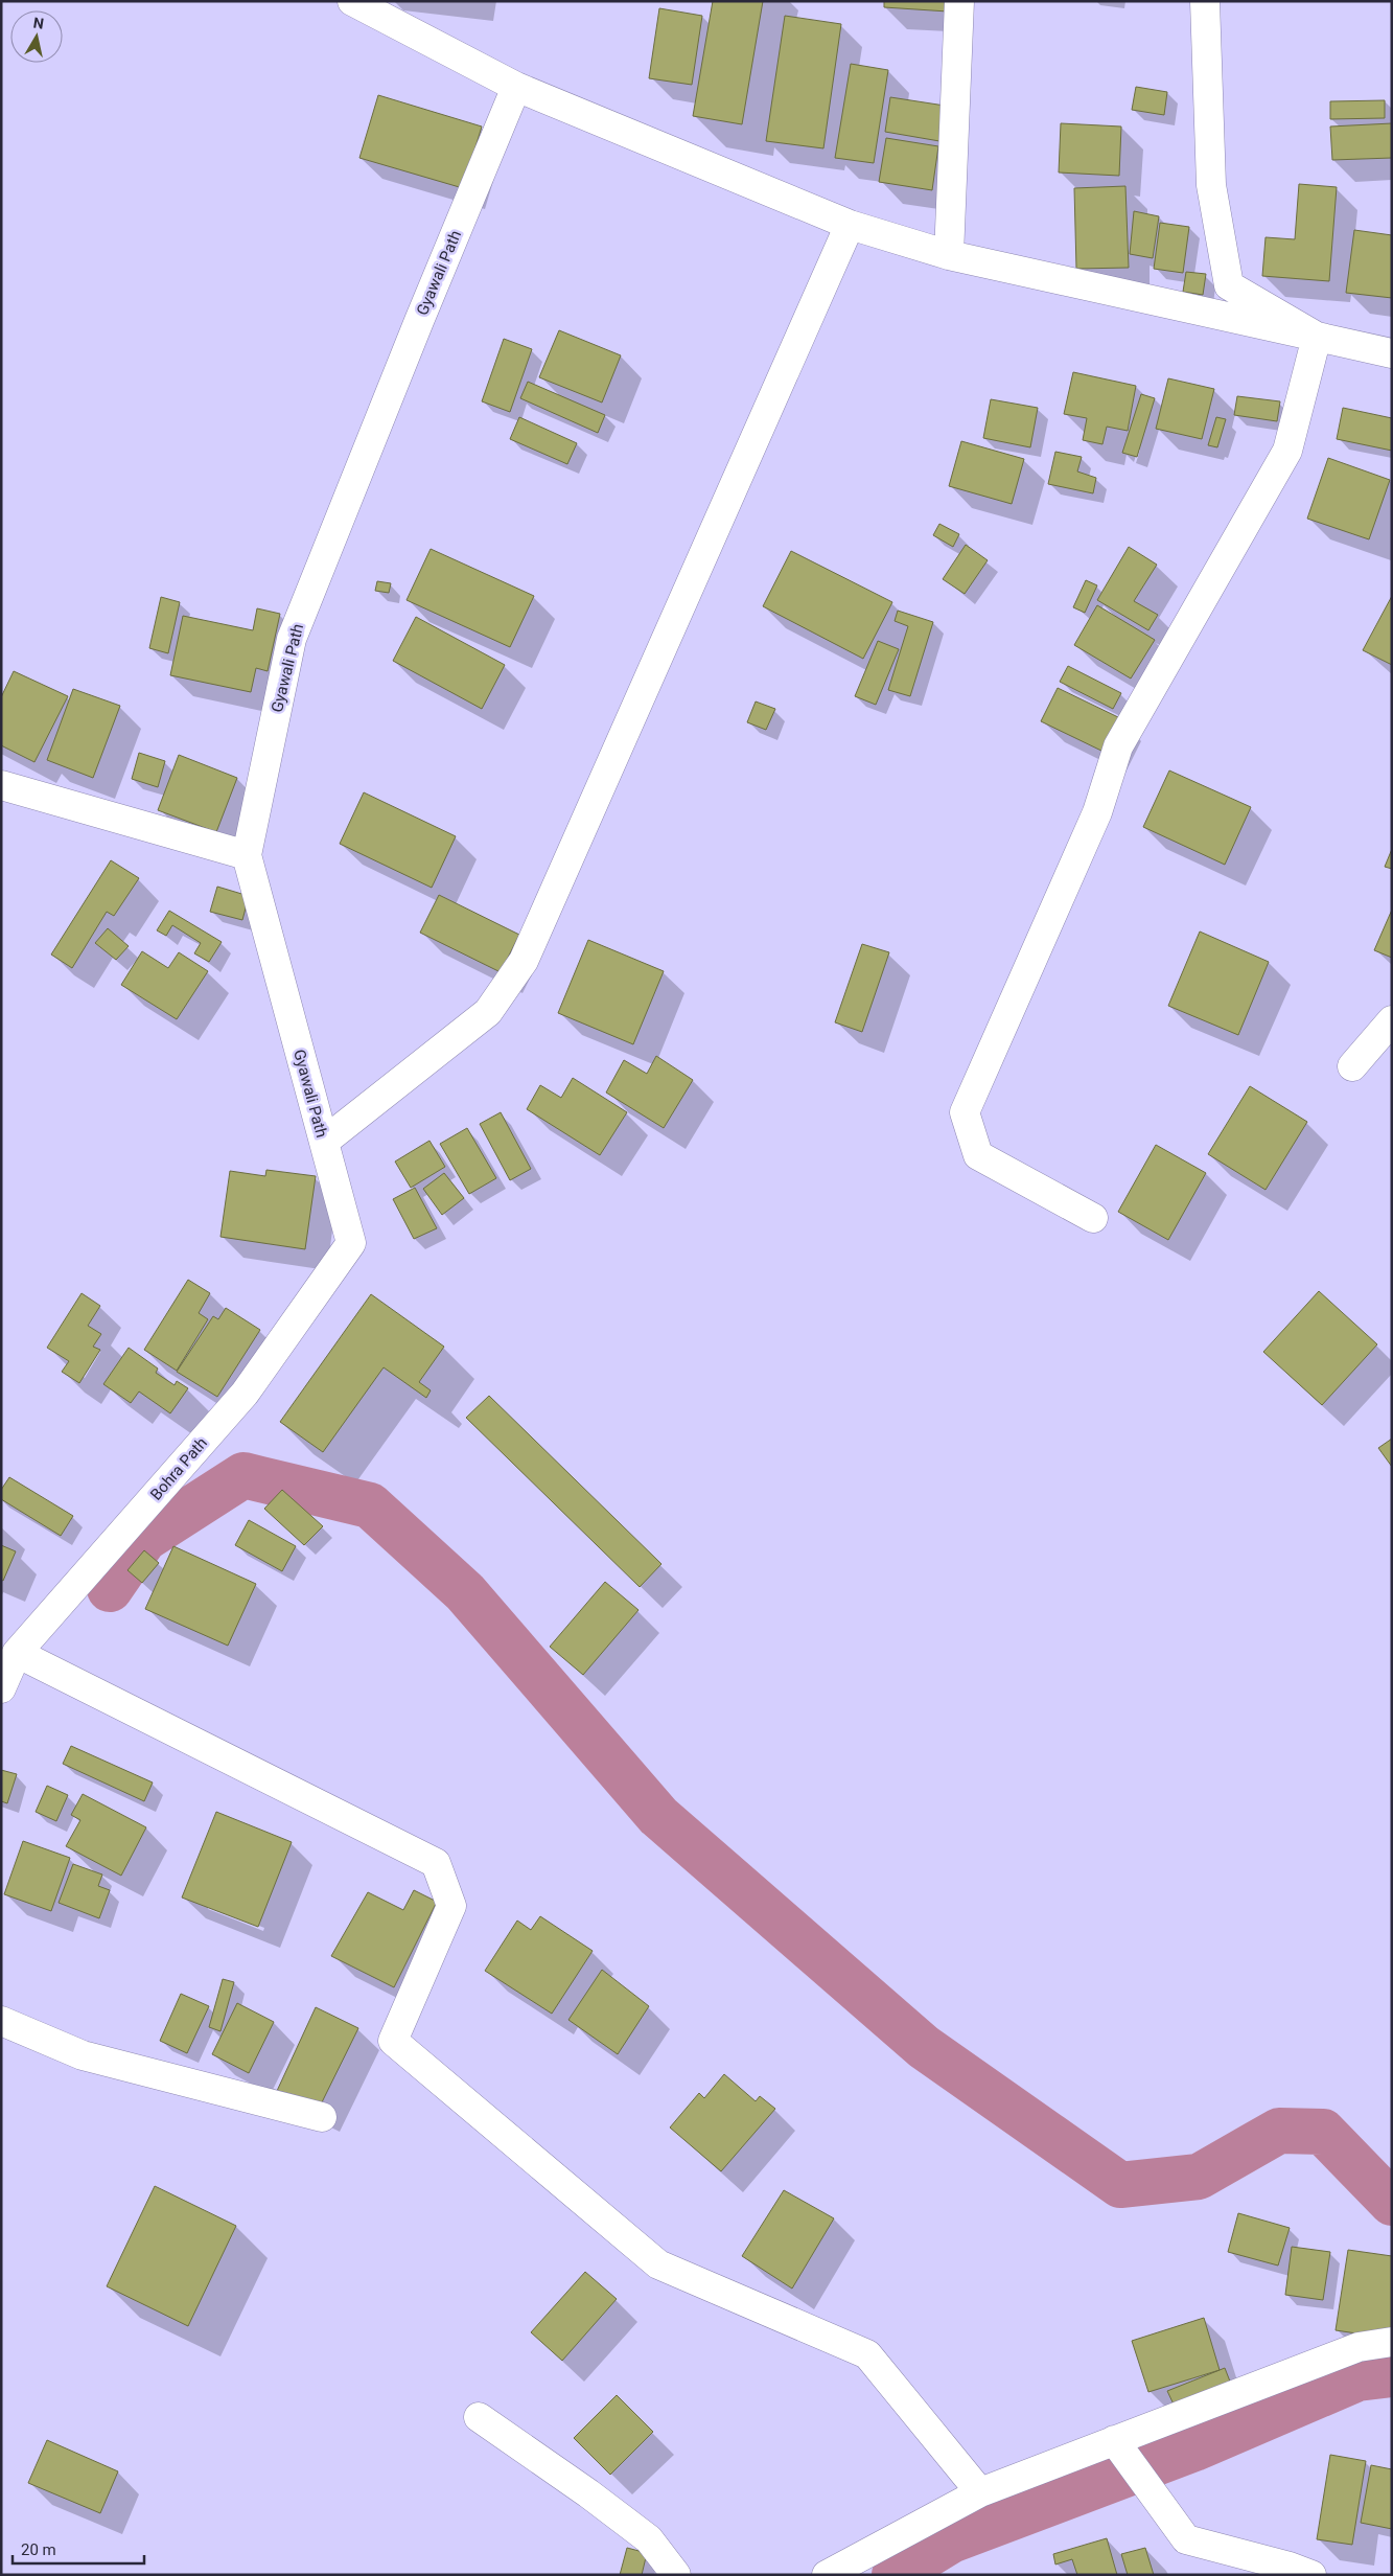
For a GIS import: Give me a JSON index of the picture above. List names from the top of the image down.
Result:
{
  "streets": {
    "street": ["Gyawali Path", "Bohra Path"]
  },
  "crossings": [
    ["Gyawali Path", "Bohra Path"]
  ],
  "scale_bar": "20 m",
  "north": "top"
}
